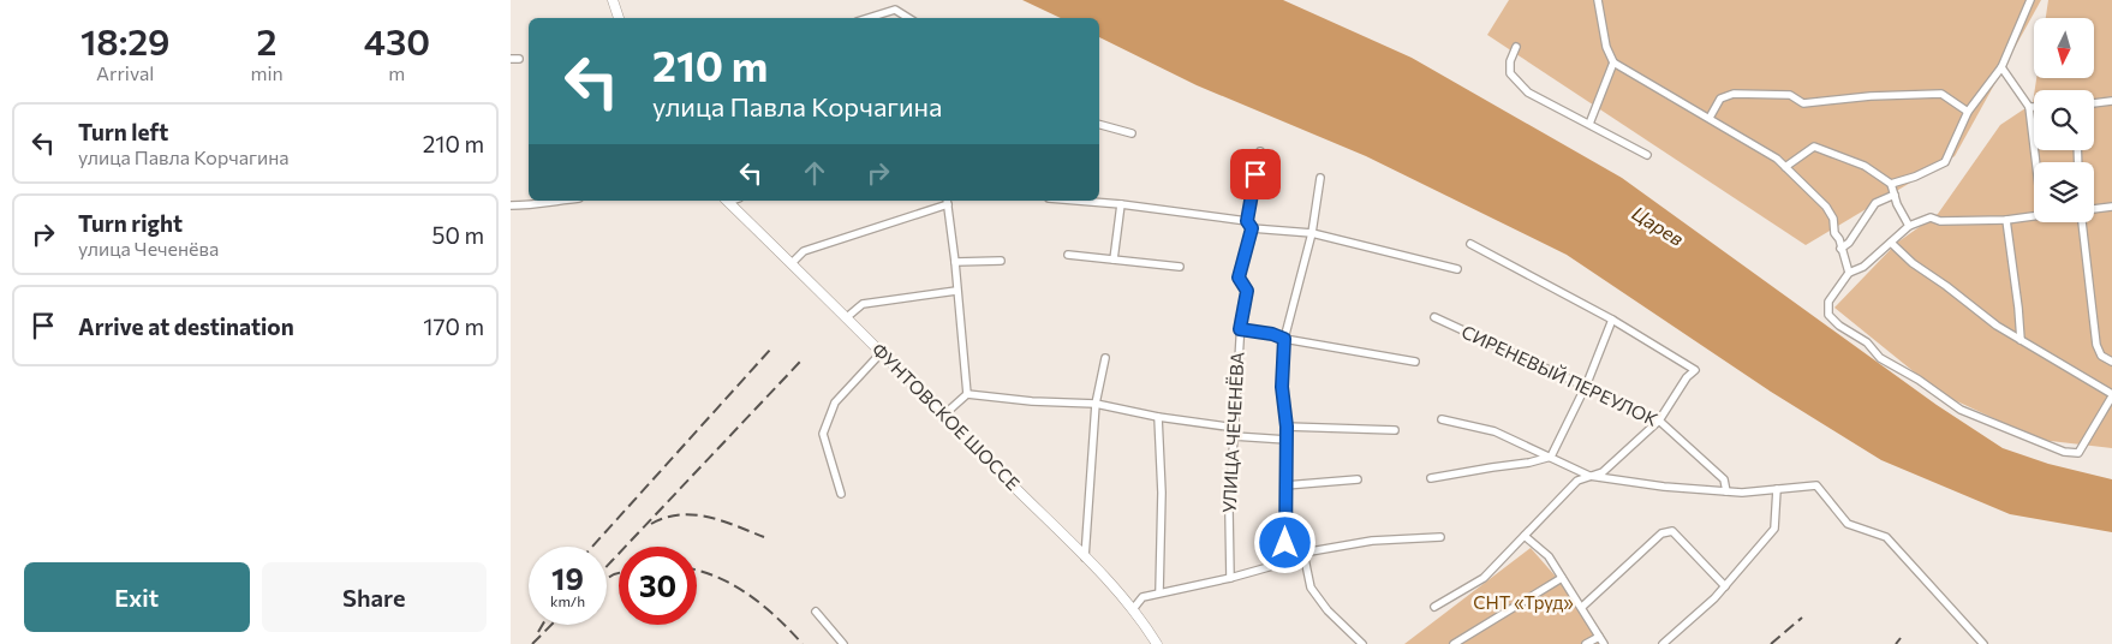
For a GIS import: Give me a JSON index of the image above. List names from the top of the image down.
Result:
{
  "streets": {
    "street": ["СИРЕНЕВЫЙ ПЕРЕУЛОК", "ФУНТОВСКОЕ ШОССЕ", "УЛИЦА ЧЕЧЕНЁВА"]
  },
  "water": ["Царев"],
  "parks": ["СНТ «Труд»"],
  "north": "bottom",
  "page": {
    "eta": [
      "18:29",
      "Arrival",
      "2",
      "min",
      "430",
      "m"
    ],
    "turn": ["210 m", "улица Павла Корчагина"],
    "list": [
      {
        "name": "Turn left",
        "note": "улица Павла Корчагина",
        "value": "210 m"
      },
      {
        "name": "Turn right",
        "note": "улица Чеченёва",
        "value": "50 m"
      },
      {
        "name": "Arrive at destination",
        "value": "170 m"
      }
    ],
    "speed": "19 km/h",
    "limit": "30",
    "buttons": ["Exit", "Share"]
  }
}
